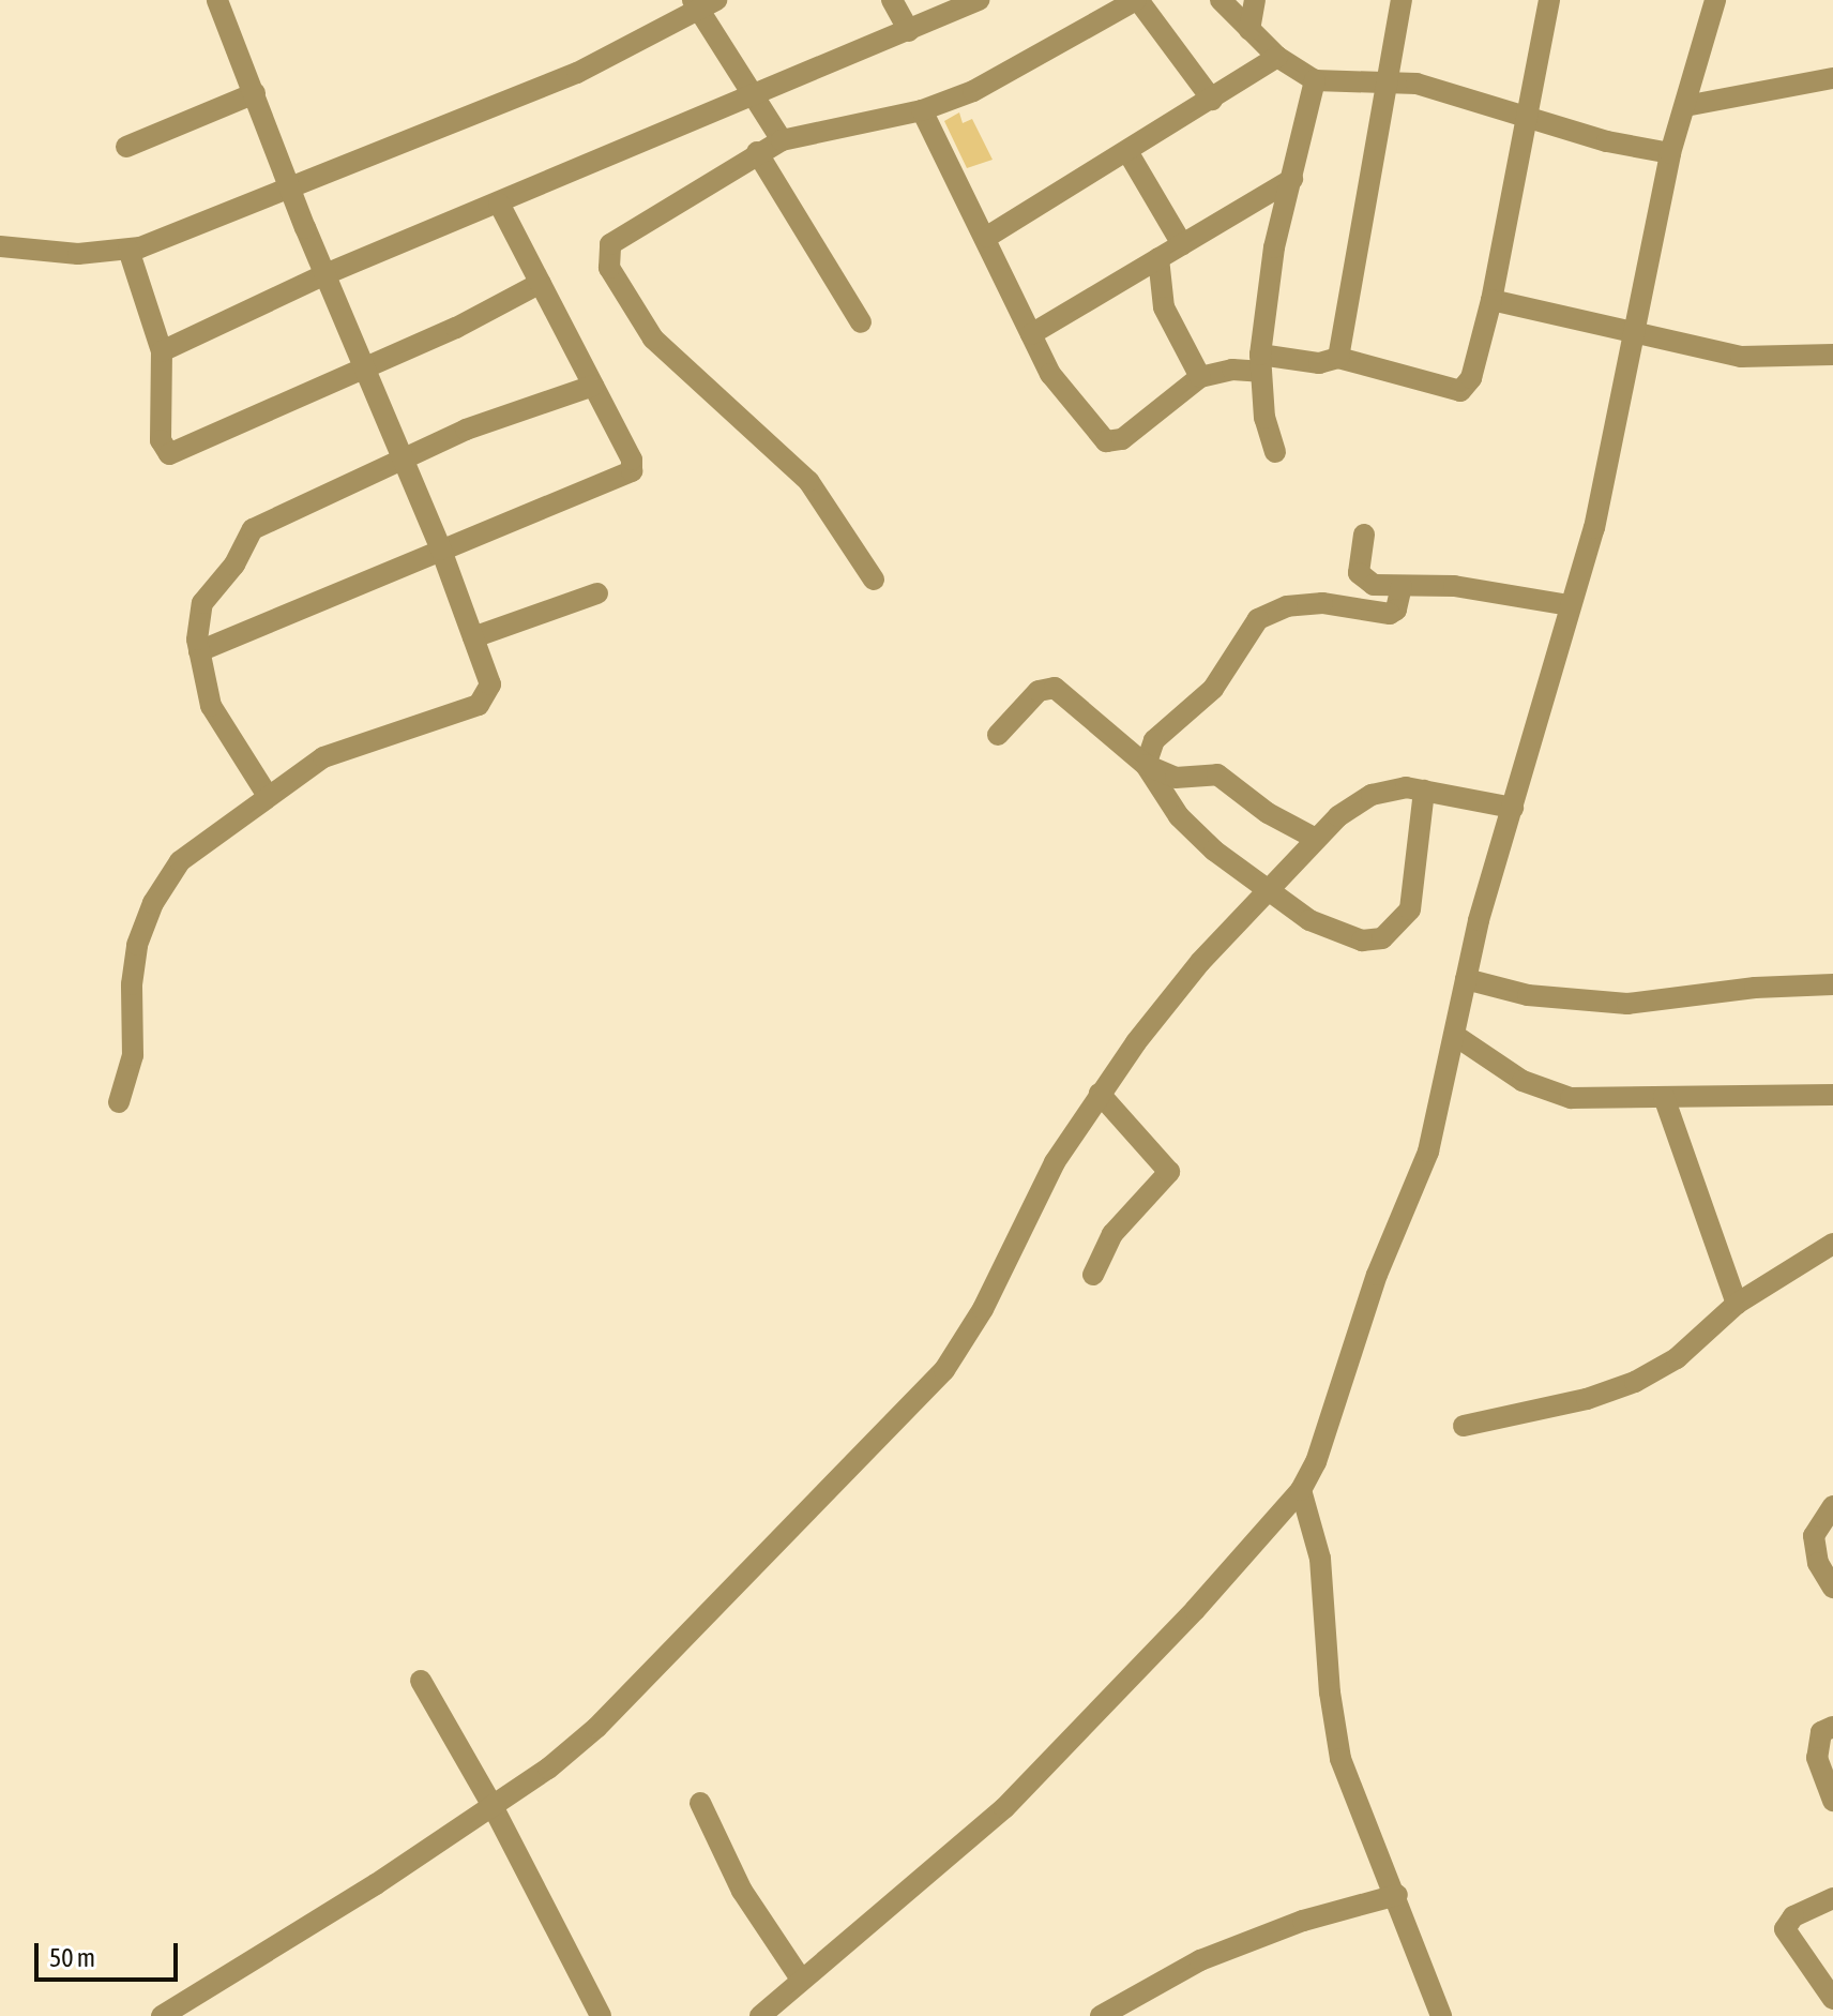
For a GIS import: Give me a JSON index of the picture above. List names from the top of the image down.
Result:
{
  "scale_bar": "50 m"
}
